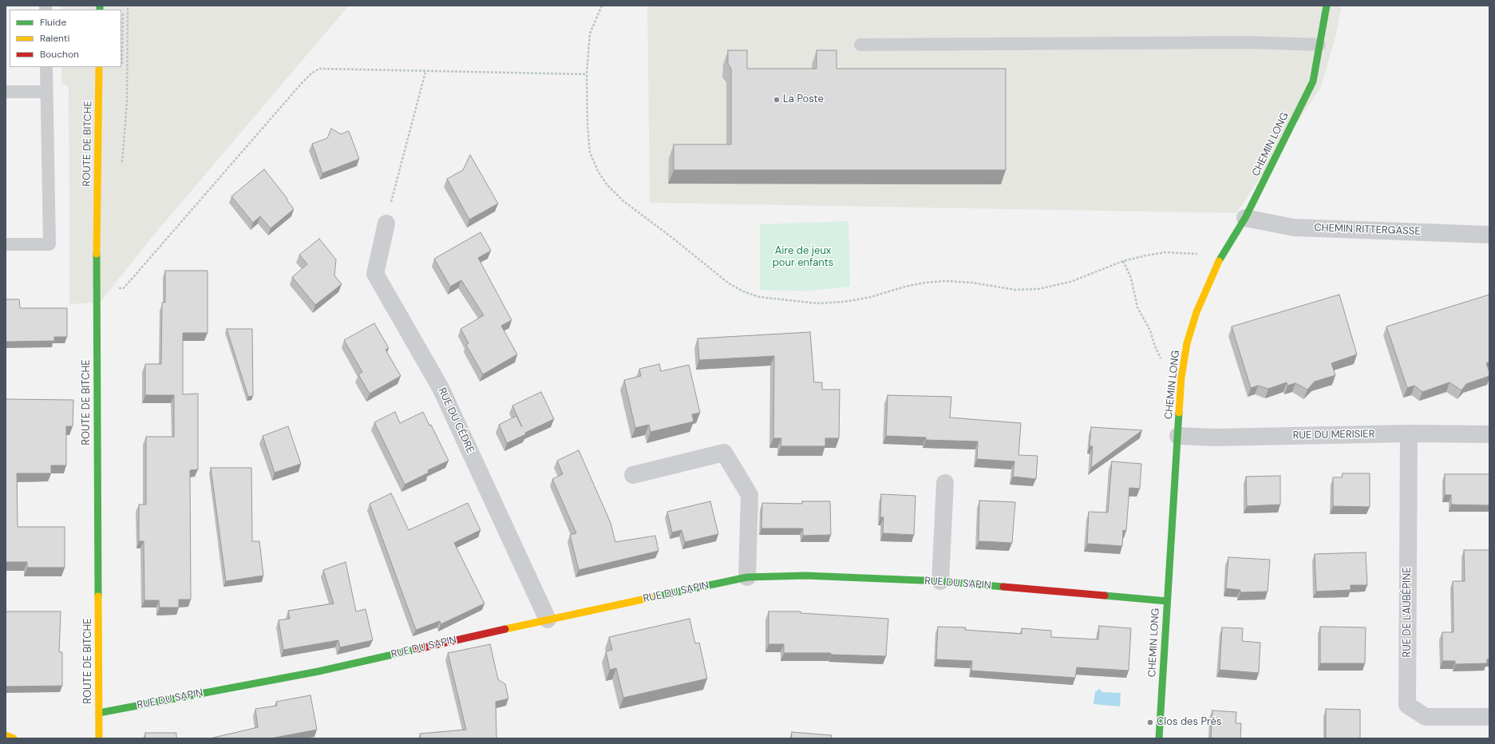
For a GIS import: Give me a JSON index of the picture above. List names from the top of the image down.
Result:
{
  "streets": {
    "street": [
      "ROUTE DE BITCHE",
      "CHEMIN LONG",
      "CHEMIN RITTERGASSE",
      "RUE DU CÈDRE",
      "RUE DU MERISIER",
      "RUE DU SAPIN",
      "RUE DE L'AUBÉPINE"
    ]
  },
  "crossings": [
    ["ROUTE DE BITCHE", "RUE DU SAPIN"],
    ["CHEMIN LONG", "CHEMIN RITTERGASSE"],
    ["CHEMIN LONG", "RUE DU MERISIER"],
    ["CHEMIN LONG", "RUE DU SAPIN"],
    ["RUE DU CÈDRE", "RUE DU SAPIN"],
    ["RUE DU MERISIER", "RUE DE L'AUBÉPINE"]
  ],
  "parks": ["Aire de jeux pour enfants"],
  "places": ["La Poste", "Clos des Prés"],
  "legend": ["Fluide", "Ralenti", "Bouchon"]
}
